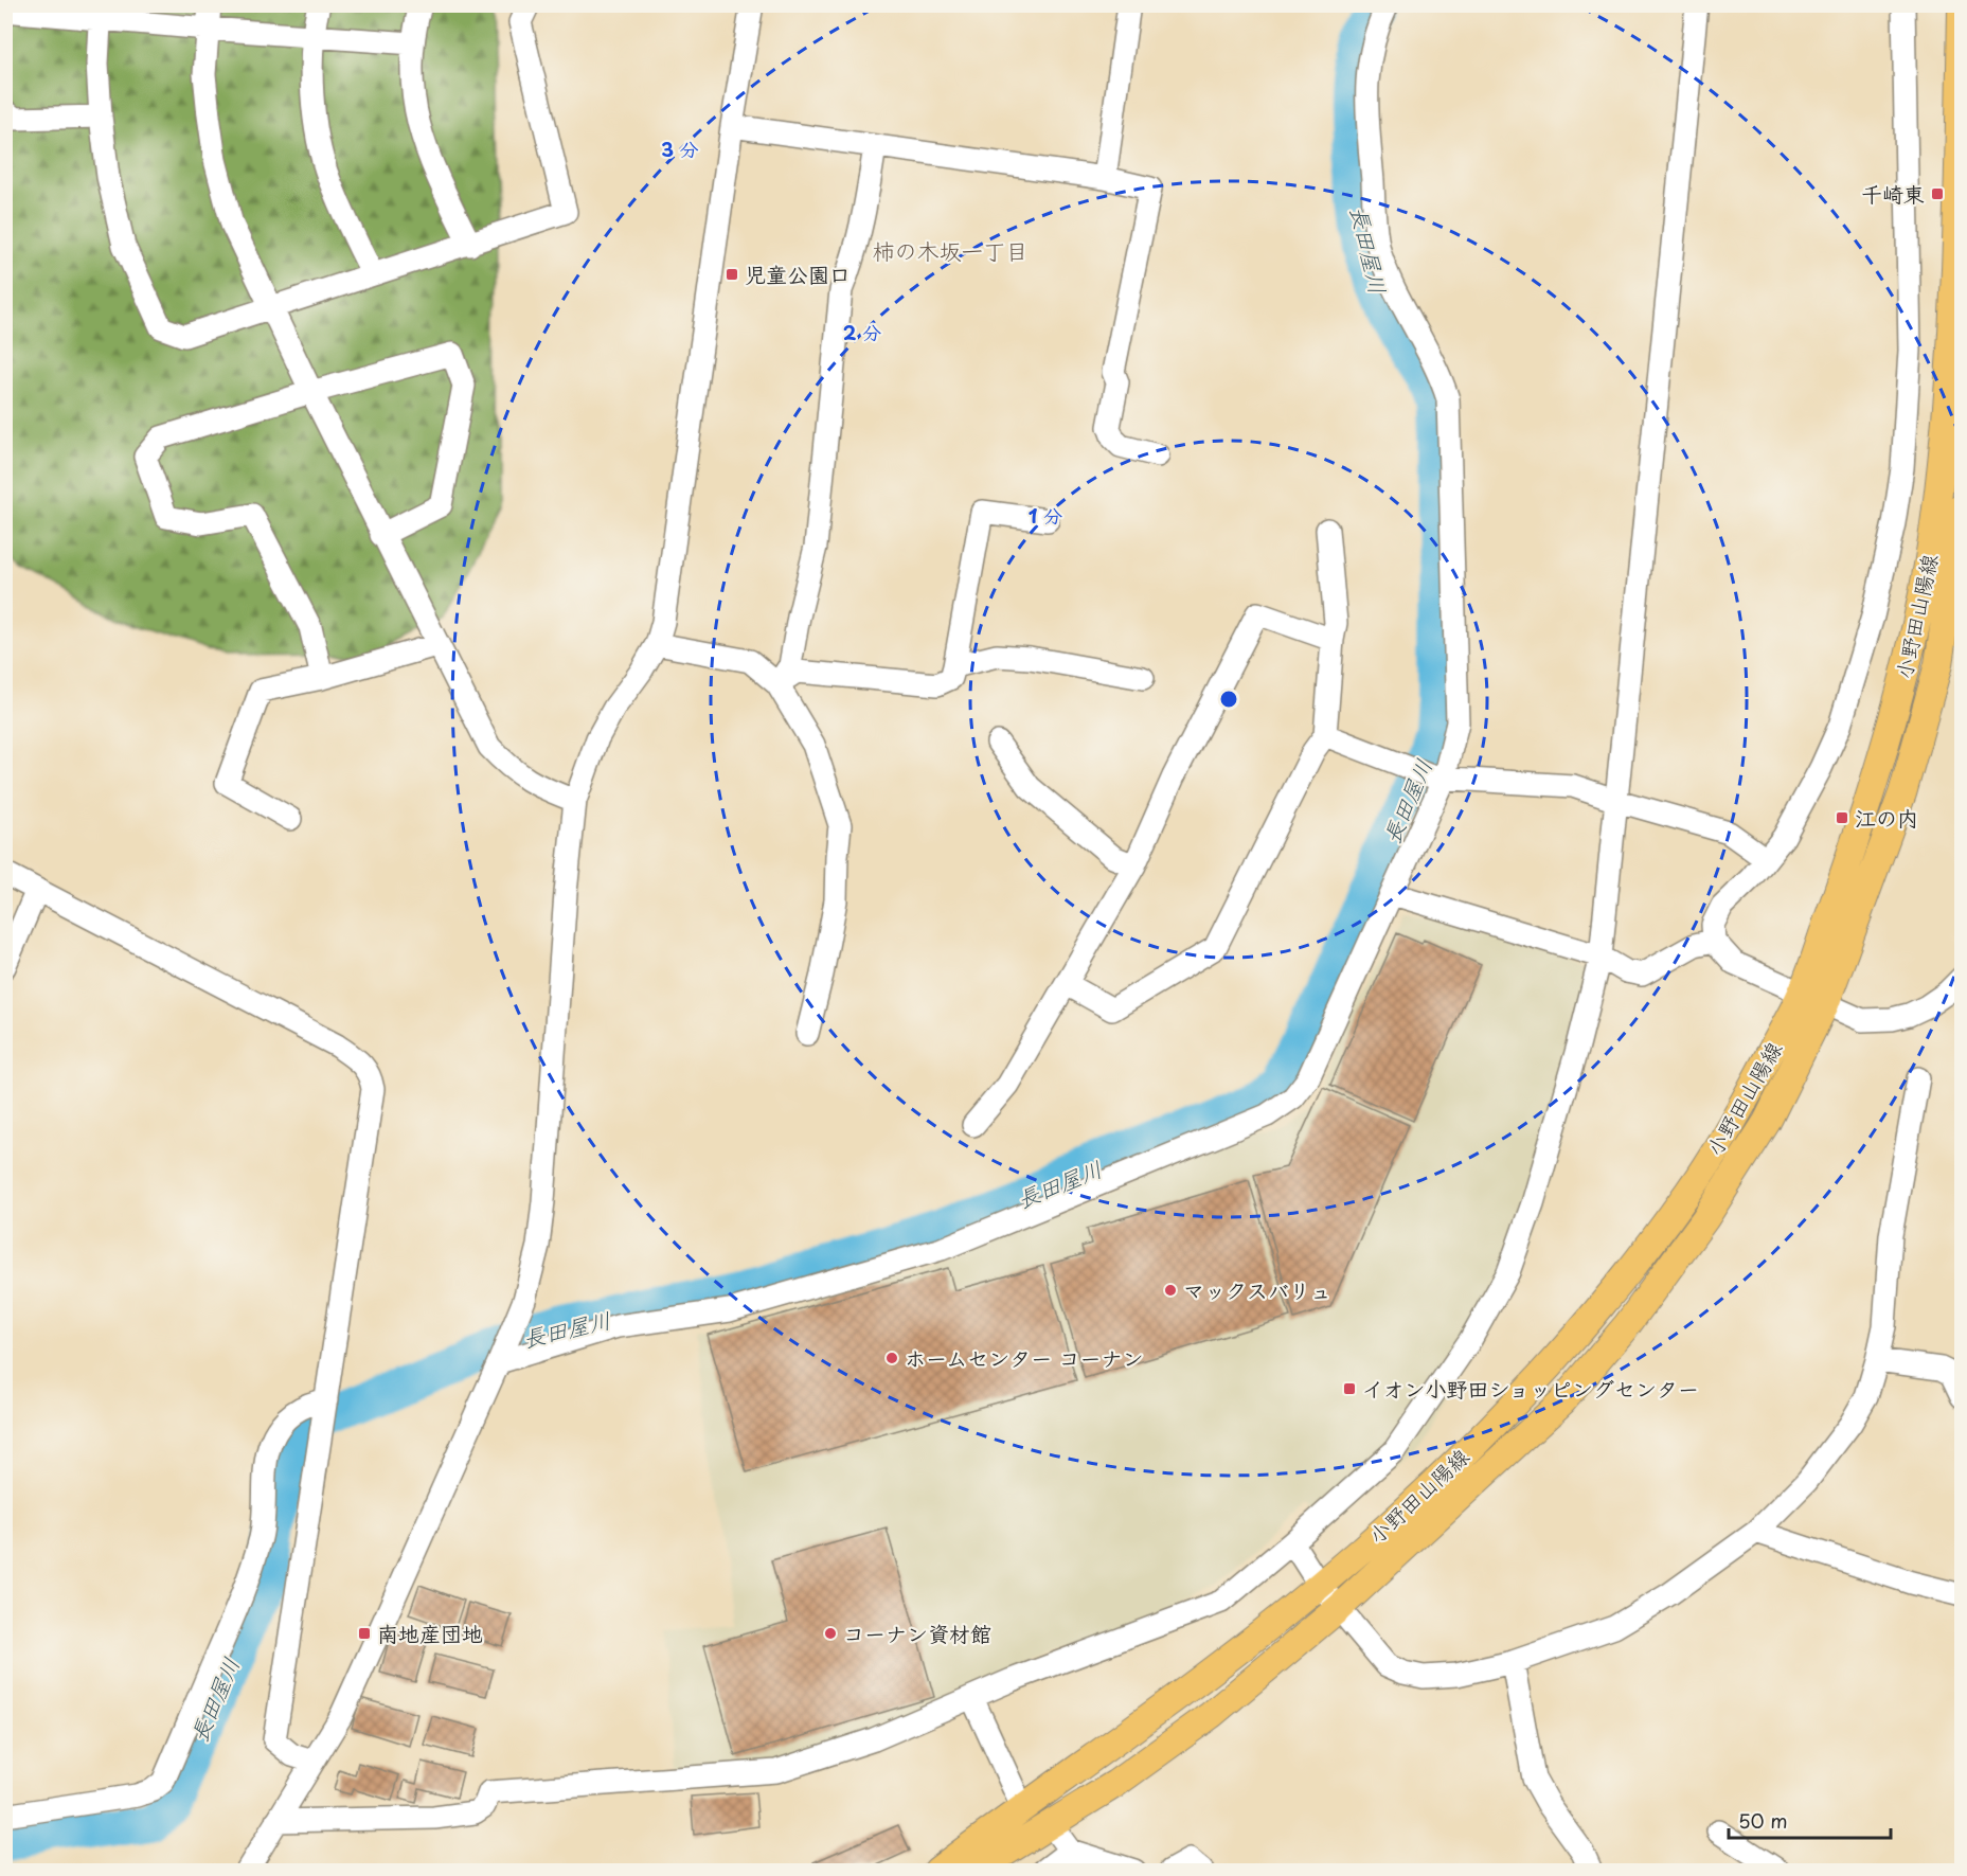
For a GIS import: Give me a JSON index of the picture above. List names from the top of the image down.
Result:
{
  "streets": {
    "main road": ["小野田山陽線"]
  },
  "districts": ["柿の木坂一丁目"],
  "water": ["長田屋川"],
  "places": {
    "transit": [
      "千崎東",
      "児童公園口",
      "江の内",
      "イオン小野田ショッピングセンター",
      "南地産団地"
    ],
    "other": ["マックスバリュ", "ホームセンター コーナン", "コーナン資材館"]
  },
  "scale_bar": "50 m",
  "rings": ["3 分", "2 分", "1 分"]
}
